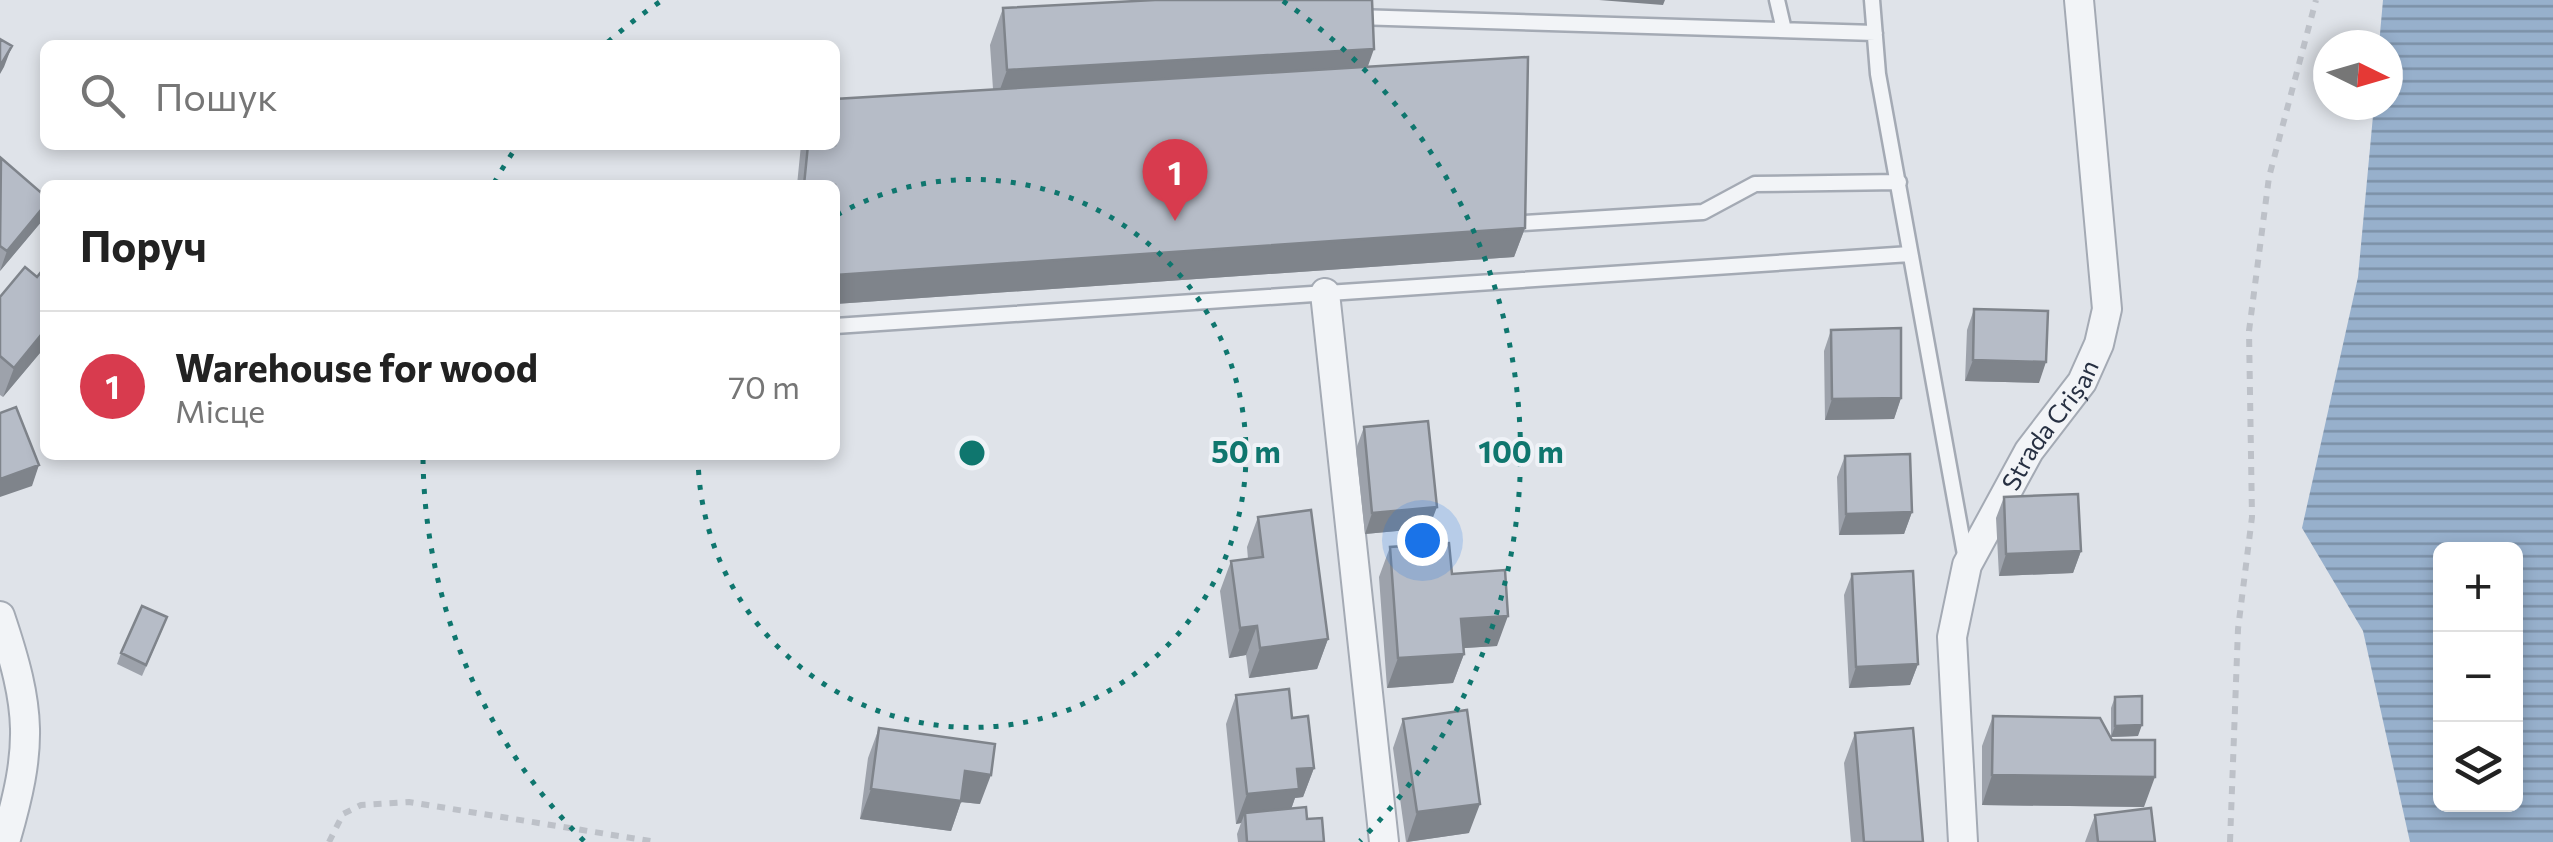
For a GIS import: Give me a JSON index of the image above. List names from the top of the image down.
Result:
{
  "streets": {
    "street": ["Strada Crișan"]
  },
  "north": "right",
  "page": {
    "search": "Пошук",
    "pins": "1",
    "heading": "Поруч",
    "list": [
      {
        "mark": "1",
        "name": "Warehouse for wood",
        "note": "Місце",
        "value": "70 m"
      }
    ],
    "map_buttons": ["+", "−"]
  },
  "rings": ["50 m", "100 m"]
}
